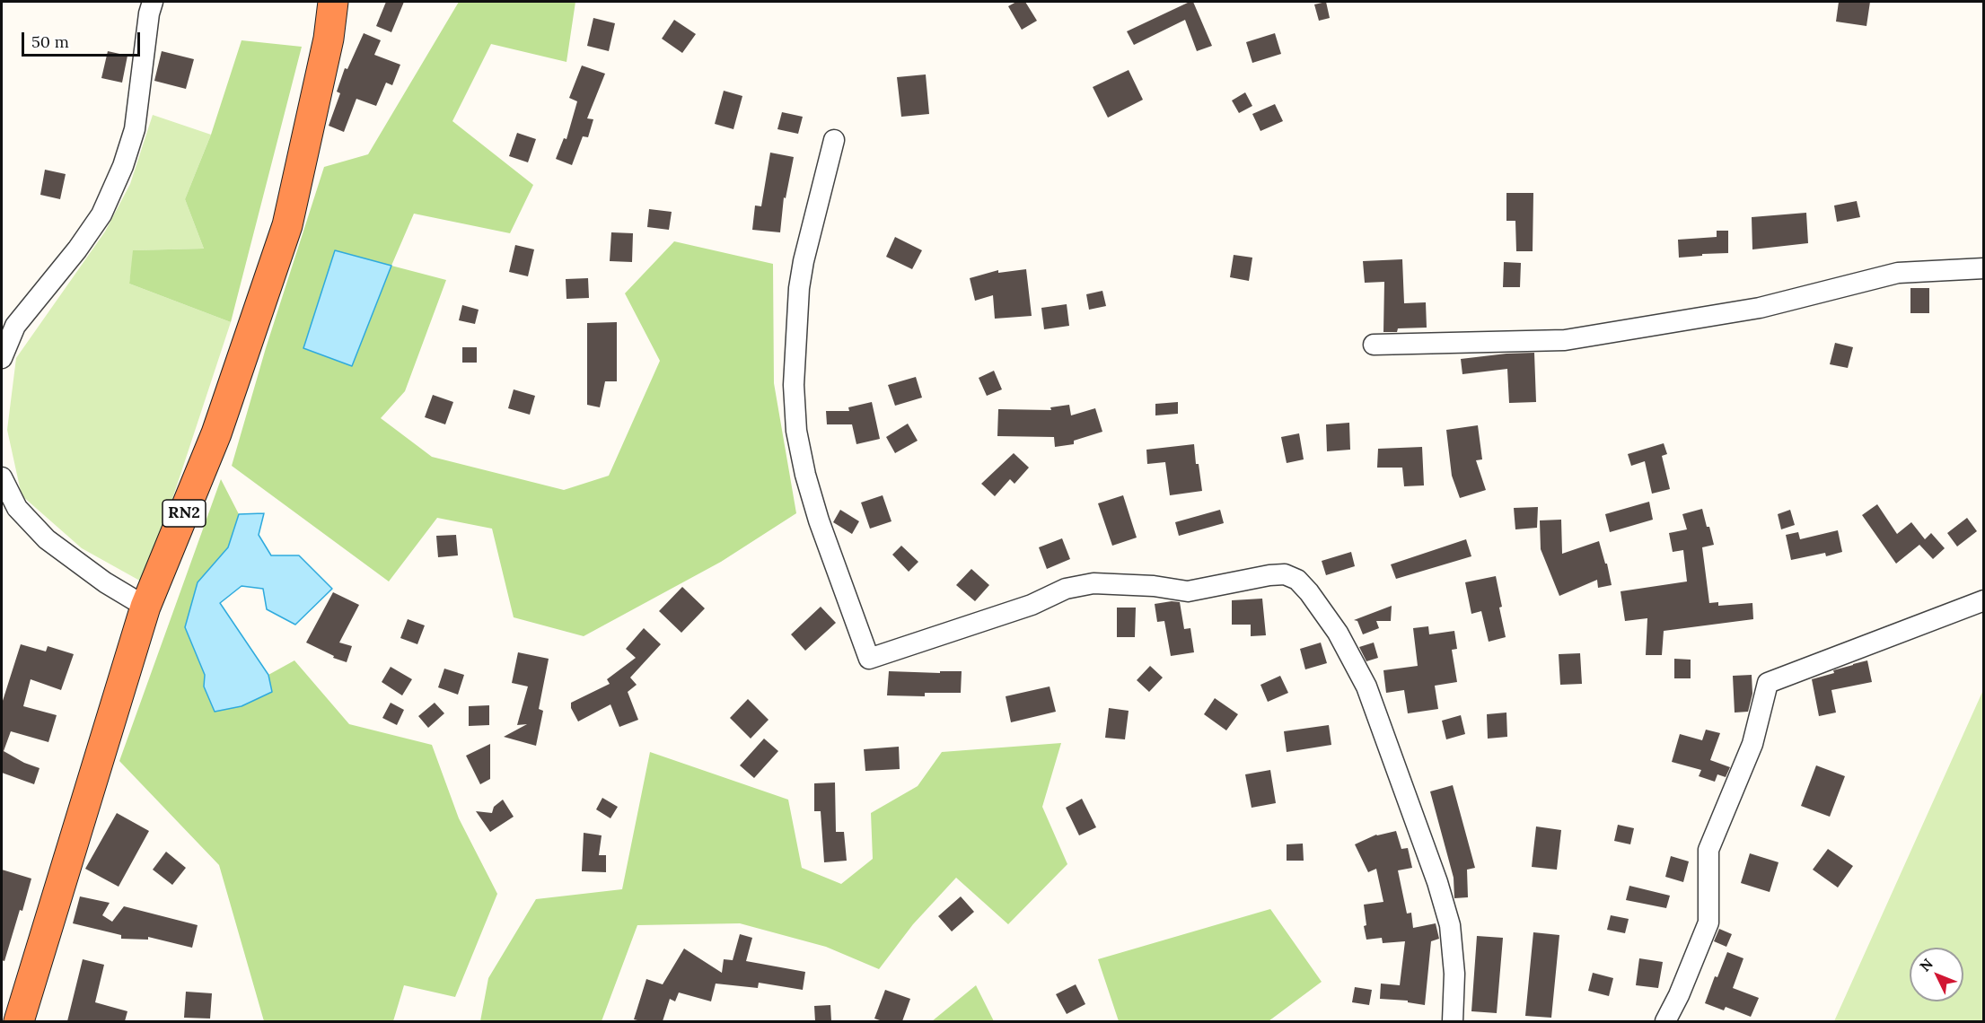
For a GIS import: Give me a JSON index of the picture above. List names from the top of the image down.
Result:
{
  "streets": {
    "highway": ["RN2"]
  },
  "scale_bar": "50 m",
  "north": "top left"
}
